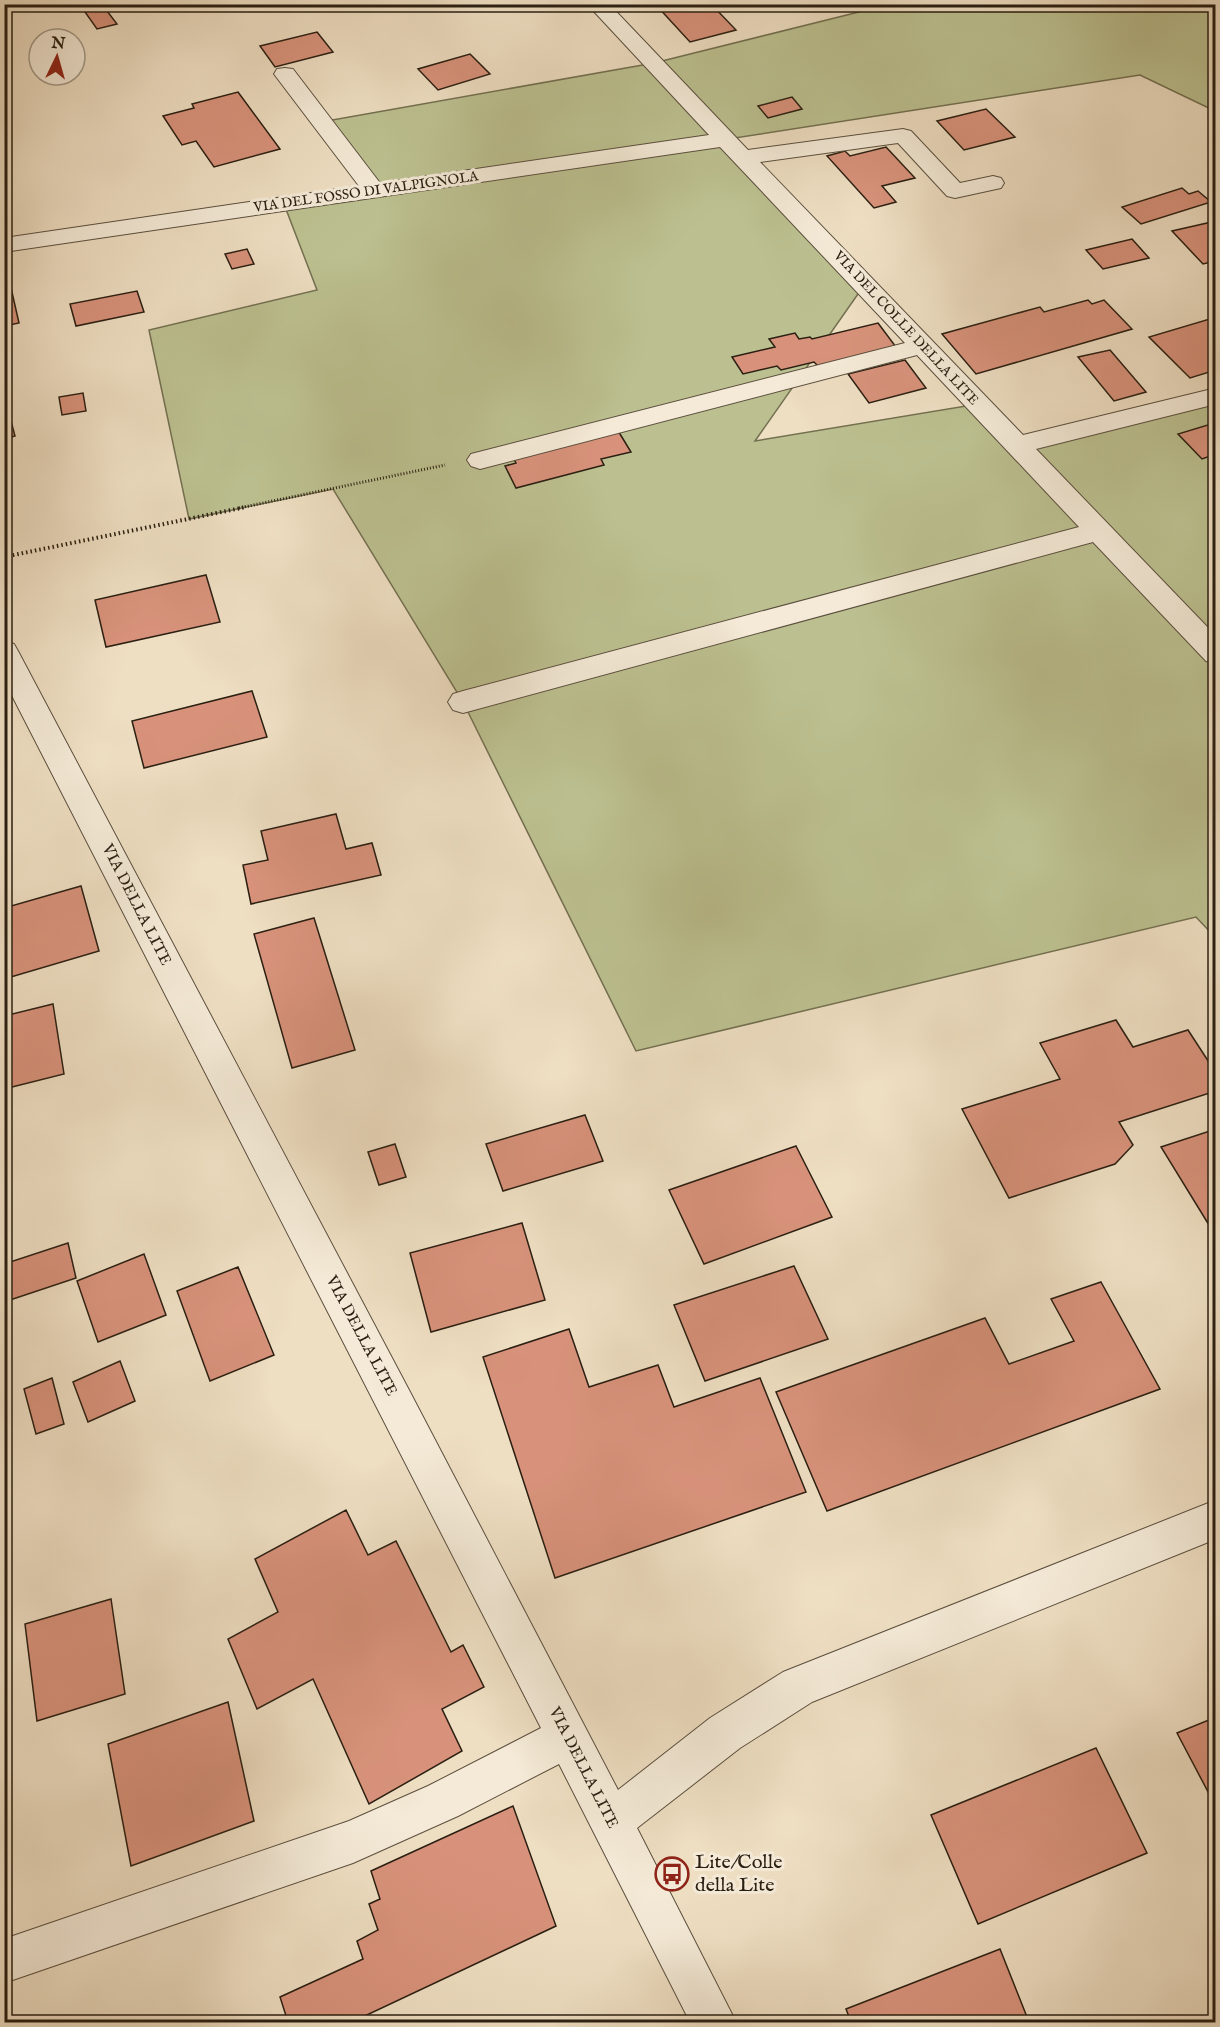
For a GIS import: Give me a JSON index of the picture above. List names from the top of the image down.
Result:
{
  "streets": {
    "street": ["VIA DEL FOSSO DI VALPIGNOLA", "VIA DEL COLLE DELLA LITE", "VIA DELLA LITE"]
  },
  "crossings": [
    ["VIA DEL FOSSO DI VALPIGNOLA", "VIA DEL COLLE DELLA LITE"]
  ],
  "places": {
    "bus stop": ["Lite/Colle della Lite"]
  },
  "north": "top"
}
